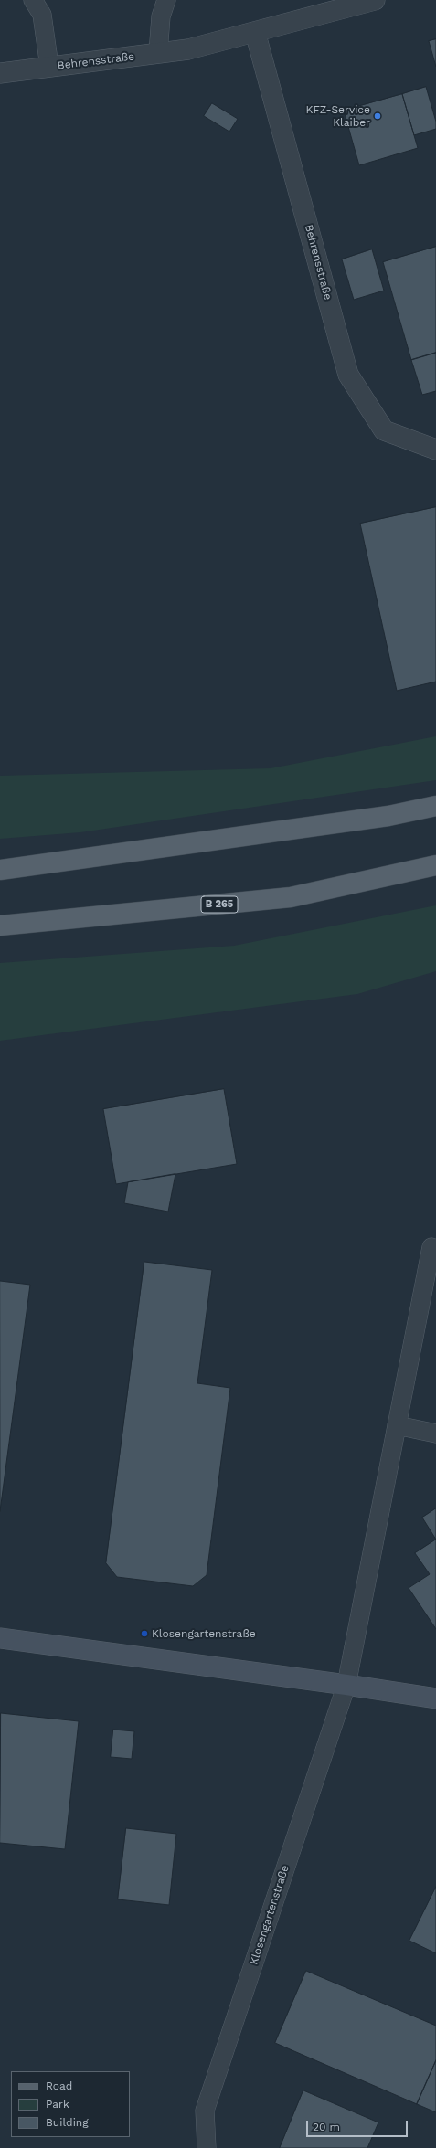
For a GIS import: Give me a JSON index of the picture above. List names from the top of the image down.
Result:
{
  "streets": {
    "main road": ["B 265"],
    "street": ["Behrensstraße"],
    "lane": ["Klosengartenstraße"]
  },
  "places": ["KFZ-Service Klaiber", "Klosengartenstraße"],
  "legend": ["Road", "Park", "Building"],
  "scale_bar": "20 m"
}
